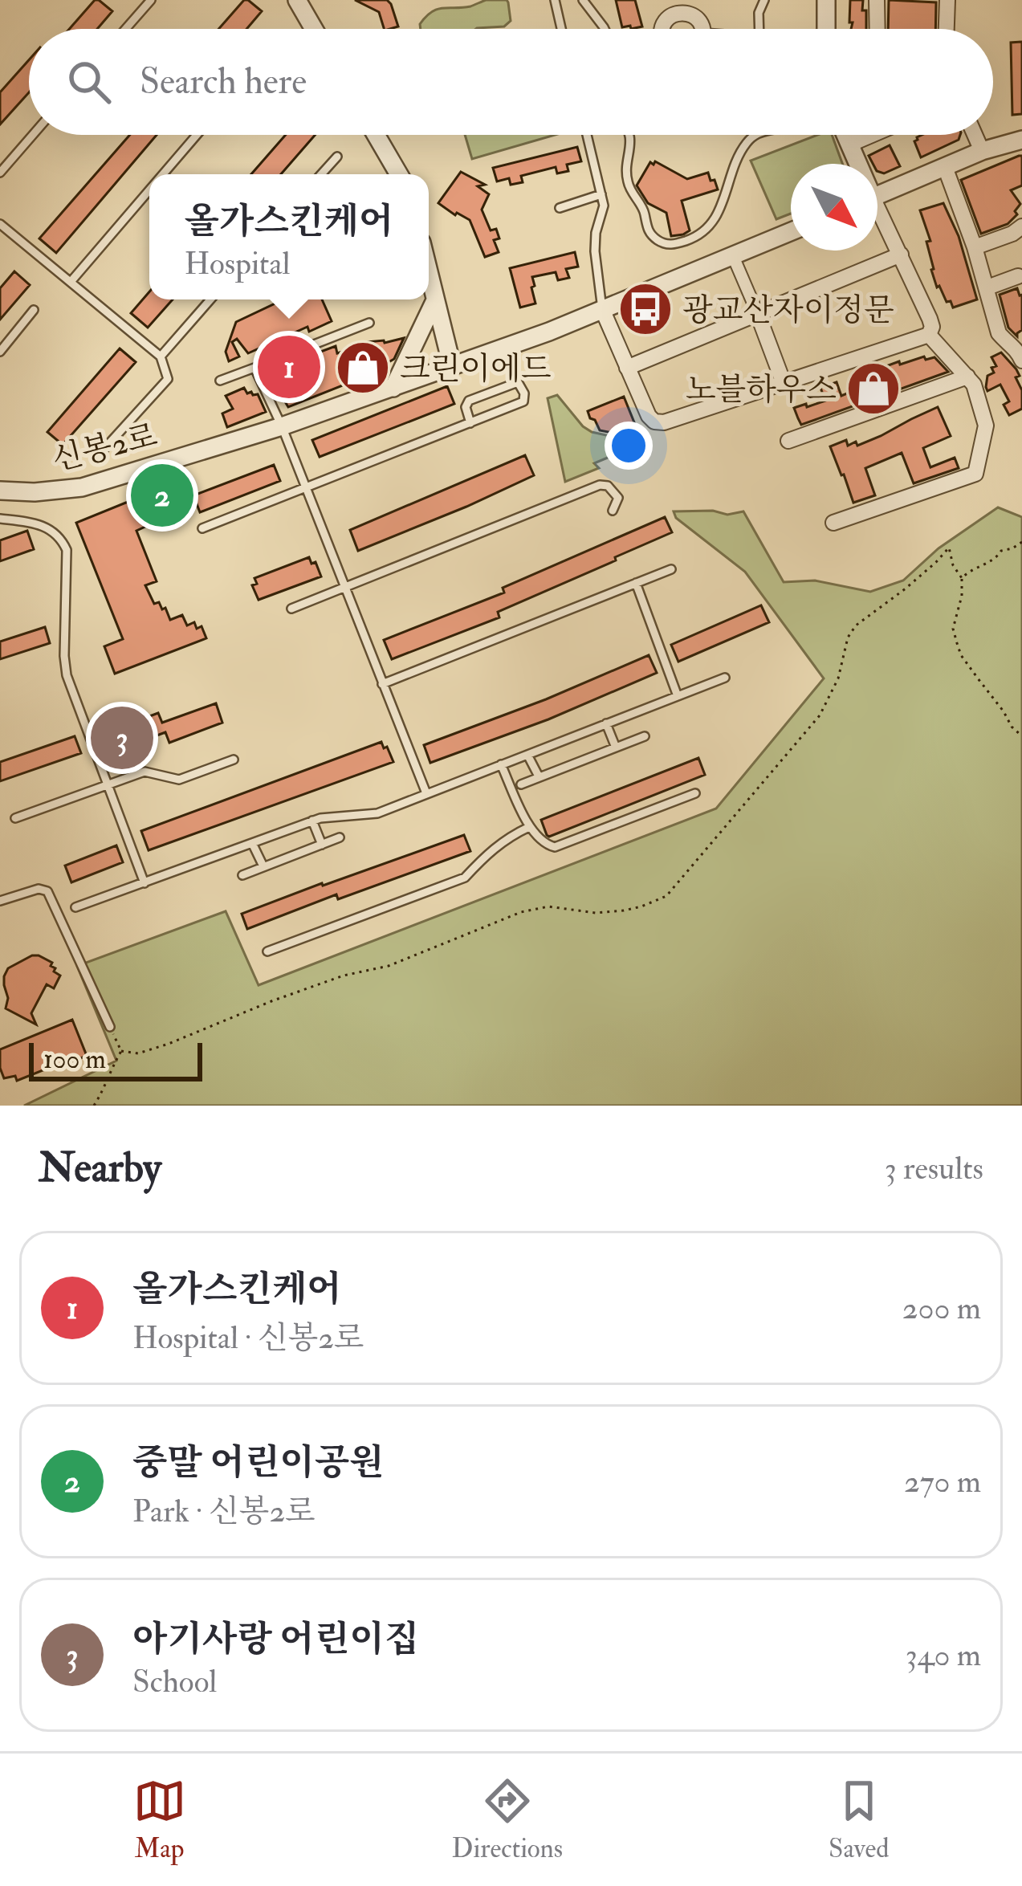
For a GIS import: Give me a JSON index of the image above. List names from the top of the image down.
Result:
{
  "streets": {
    "street": ["신봉2로"]
  },
  "places": {
    "bus stop": ["광교산자이정문"],
    "shop": ["크린이에드", "노블하우스"]
  },
  "scale_bar": "100 m",
  "north": "bottom right",
  "page": {
    "search": "Search here",
    "popup": ["올가스킨케어", "Hospital"],
    "pins": ["1", "2", "3"],
    "scale": "100 m",
    "heading": ["Nearby", "3 results"],
    "list": [
      {
        "mark": "1",
        "name": "올가스킨케어",
        "note": "Hospital · 신봉2로",
        "value": "200 m"
      },
      {
        "mark": "2",
        "name": "중말 어린이공원",
        "note": "Park · 신봉2로",
        "value": "270 m"
      },
      {
        "mark": "3",
        "name": "아기사랑 어린이집",
        "note": "School",
        "value": "340 m"
      }
    ],
    "nav": ["Map", "Directions", "Saved"]
  }
}
